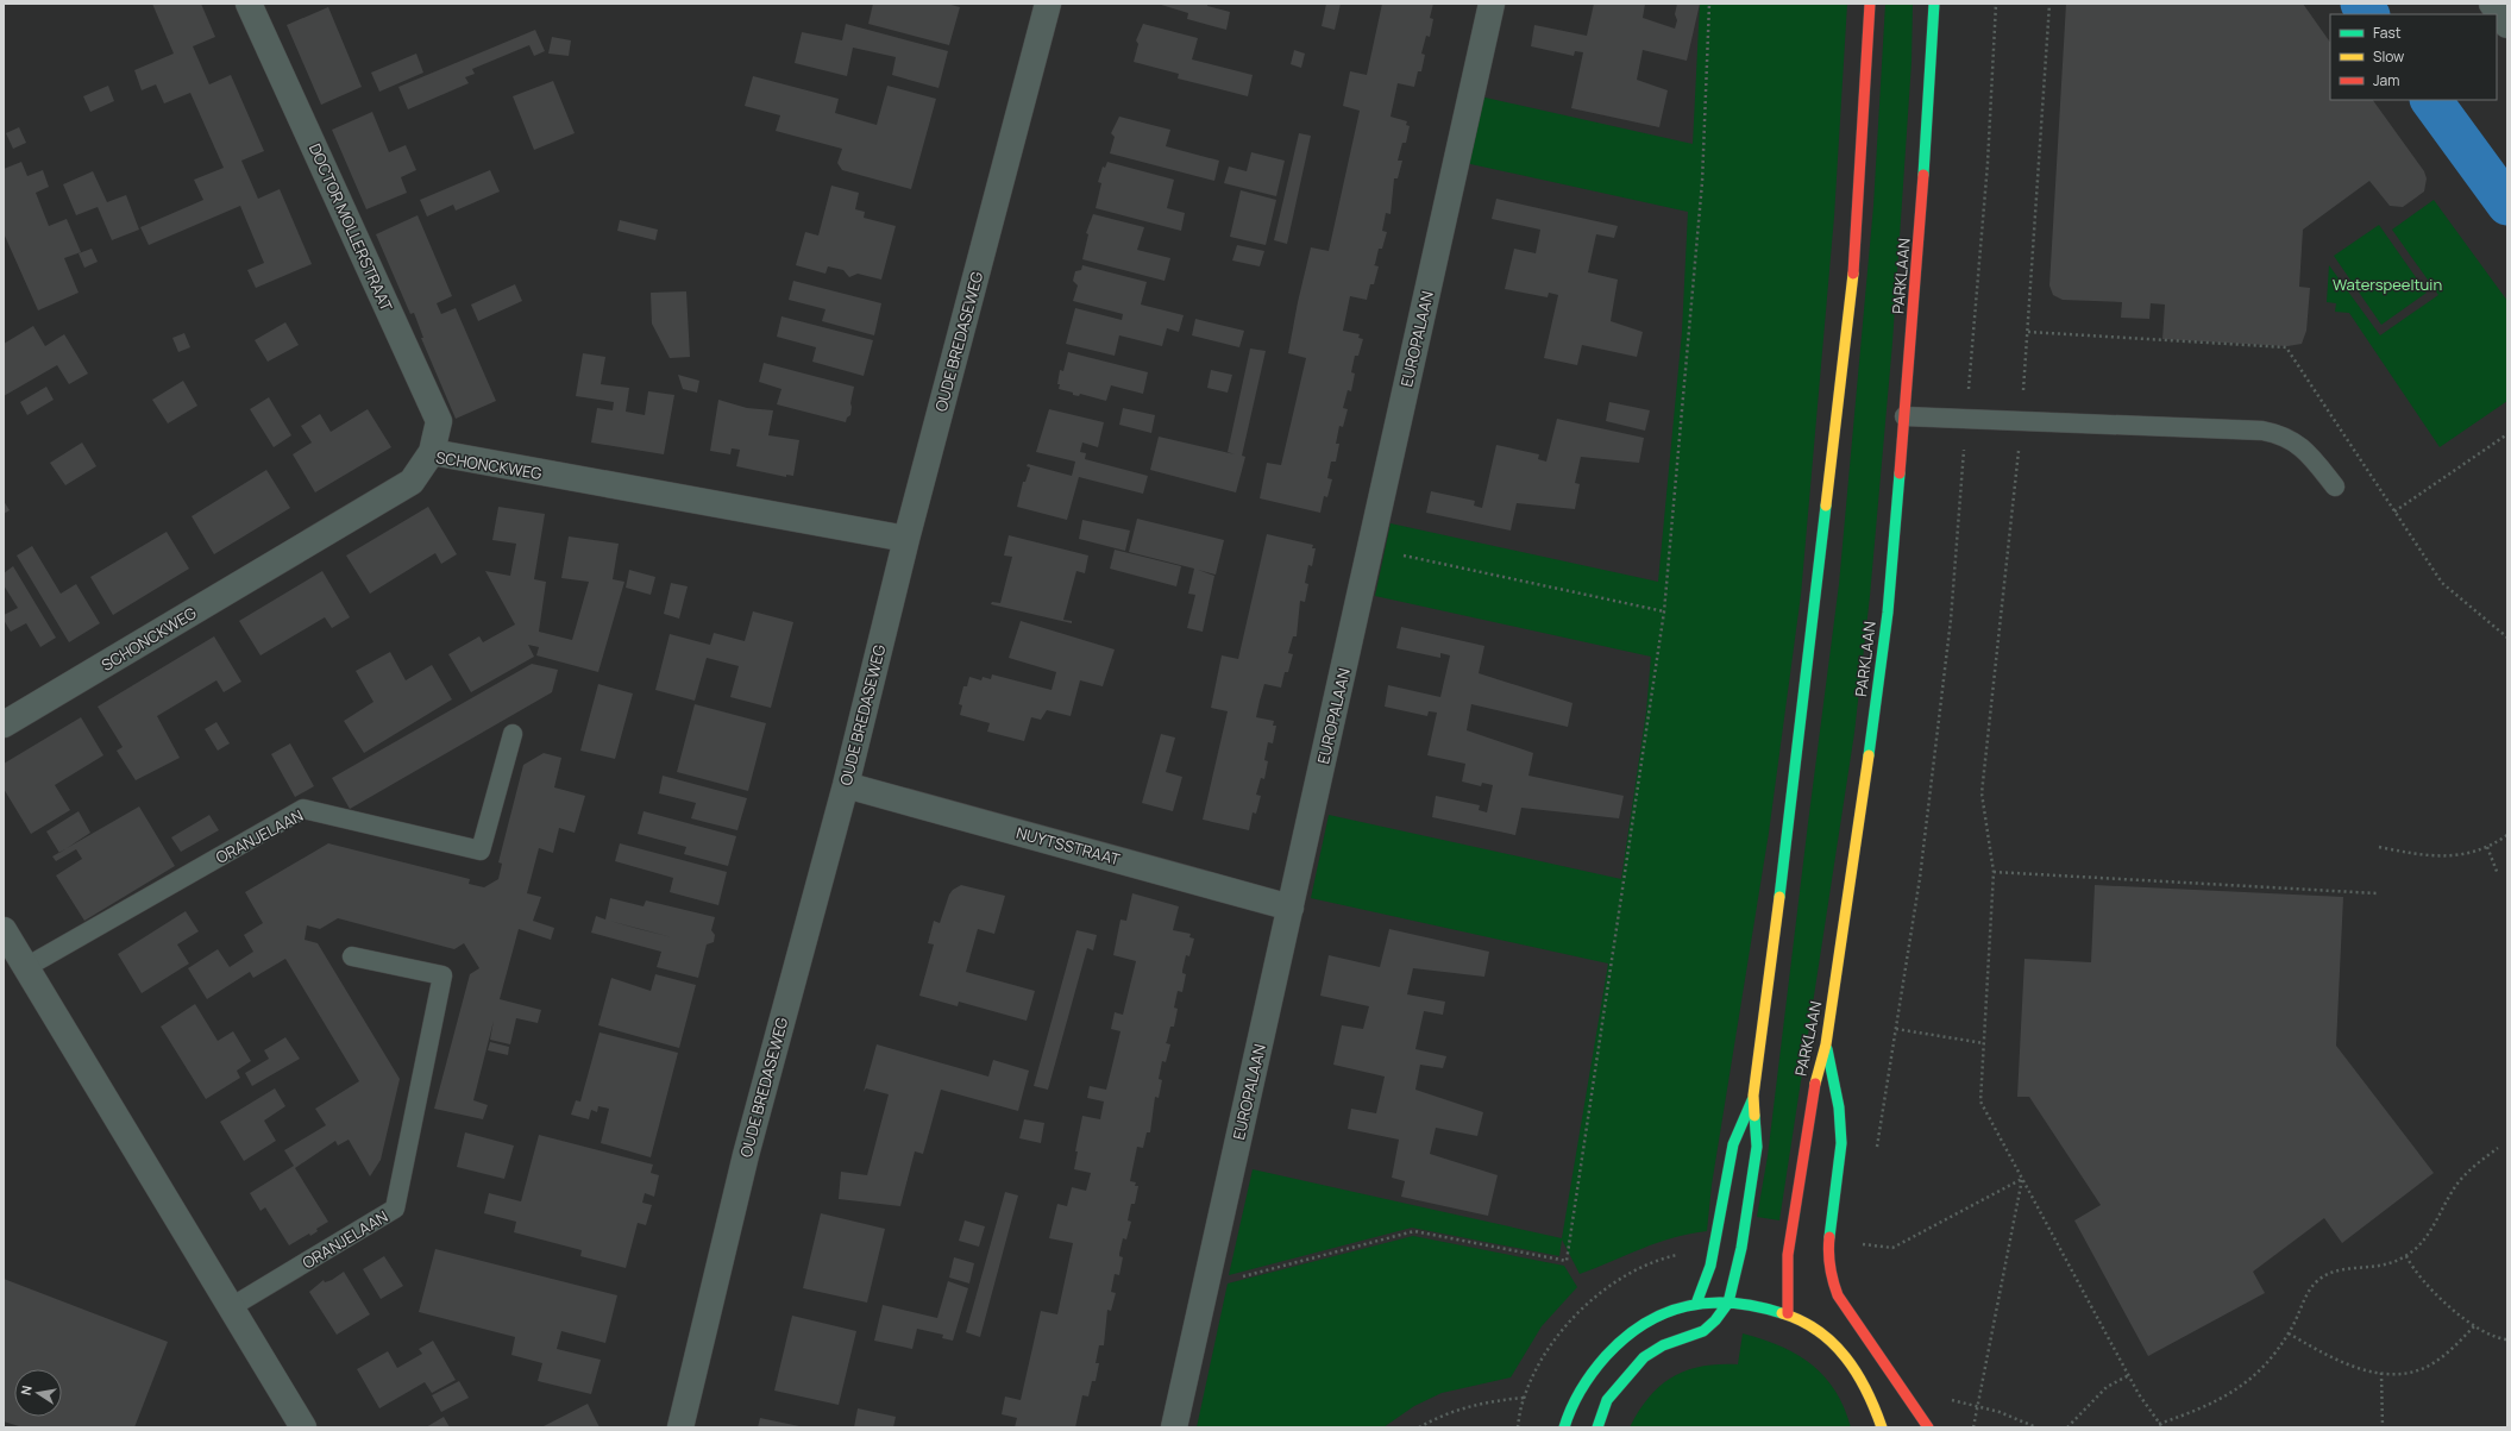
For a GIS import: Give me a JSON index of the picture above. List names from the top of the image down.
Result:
{
  "streets": {
    "street": [
      "DOCTOR MOLLERSTRAAT",
      "PARKLAAN",
      "EUROPALAAN",
      "OUDE BREDASEWEG",
      "SCHONCKWEG",
      "NUYTSSTRAAT"
    ],
    "lane": ["ORANJELAAN"]
  },
  "crossings": [
    ["DOCTOR MOLLERSTRAAT", "SCHONCKWEG"],
    ["EUROPALAAN", "NUYTSSTRAAT"],
    ["OUDE BREDASEWEG", "SCHONCKWEG"],
    ["OUDE BREDASEWEG", "NUYTSSTRAAT"]
  ],
  "parks": ["Waterspeeltuin"],
  "legend": ["Fast", "Slow", "Jam"],
  "north": "left"
}
